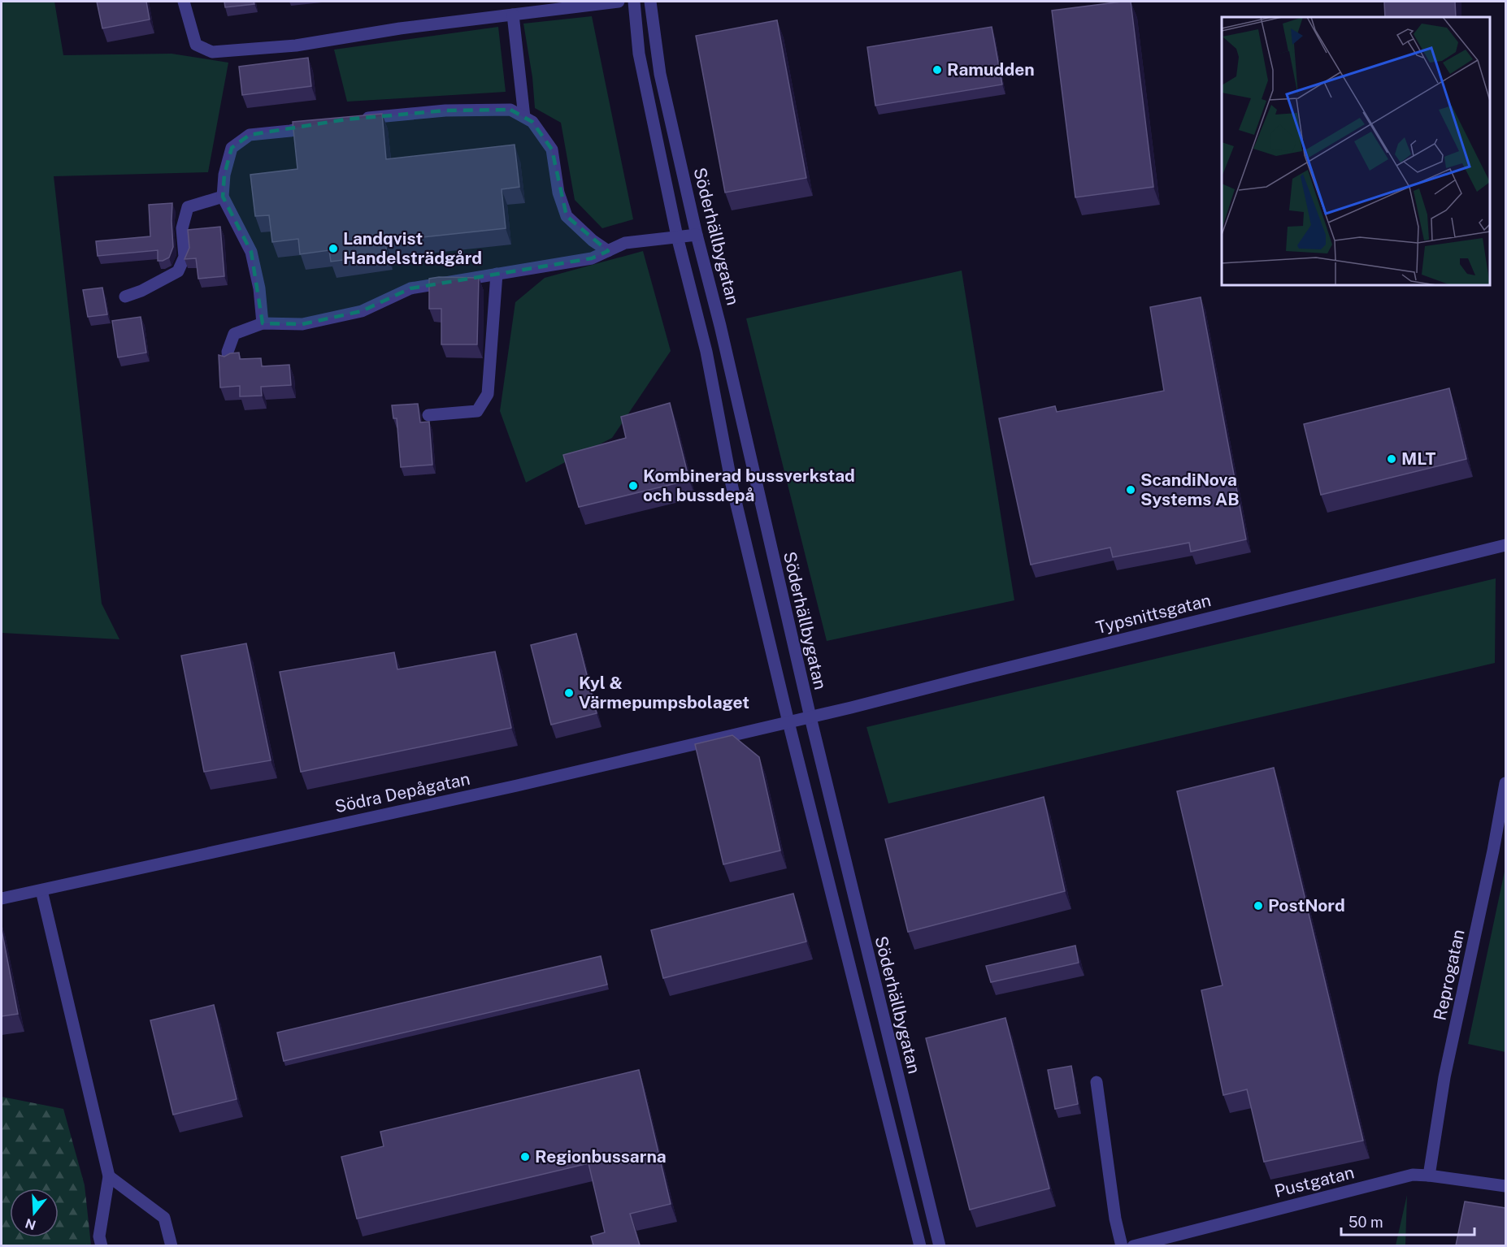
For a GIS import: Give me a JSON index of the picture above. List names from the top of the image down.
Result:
{
  "streets": {
    "street": [
      "Söderhällbygatan",
      "Typsnittsgatan",
      "Södra Depågatan",
      "Reprogatan",
      "Pustgatan"
    ]
  },
  "crossings": [
    ["Söderhällbygatan", "Typsnittsgatan"],
    ["Söderhällbygatan", "Södra Depågatan"],
    ["Typsnittsgatan", "Södra Depågatan"],
    ["Reprogatan", "Pustgatan"]
  ],
  "places": [
    "Ramudden",
    "Landqvist Handelsträdgård",
    "MLT",
    "Kombinerad bussverkstad och bussdepå",
    "ScandiNova Systems AB",
    "Kyl & Värmepumpsbolaget",
    "PostNord",
    "Regionbussarna"
  ],
  "scale_bar": "50 m",
  "north": "bottom"
}
